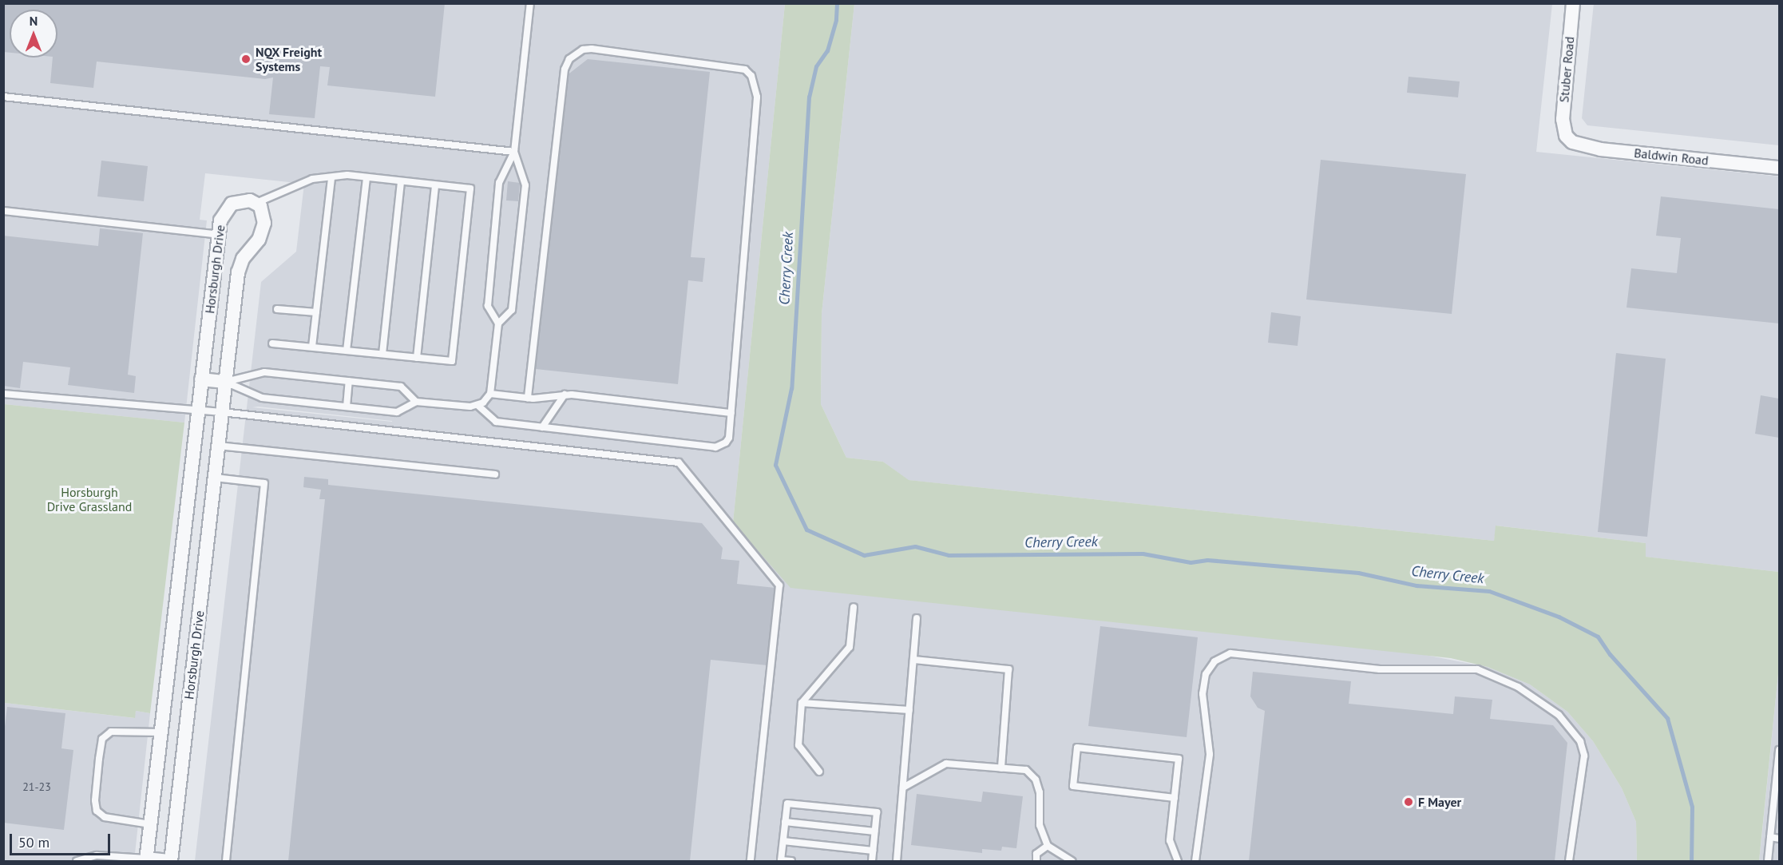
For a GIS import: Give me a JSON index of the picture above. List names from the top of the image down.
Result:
{
  "streets": {
    "street": ["Stuber Road", "Baldwin Road", "Horsburgh Drive"]
  },
  "crossings": [
    ["Stuber Road", "Baldwin Road"]
  ],
  "water": ["Cherry Creek"],
  "parks": ["Horsburgh Drive Grassland"],
  "places": ["NQX Freight Systems", "F Mayer"],
  "house_numbers": ["21-23"],
  "scale_bar": "50 m",
  "north": "top"
}
